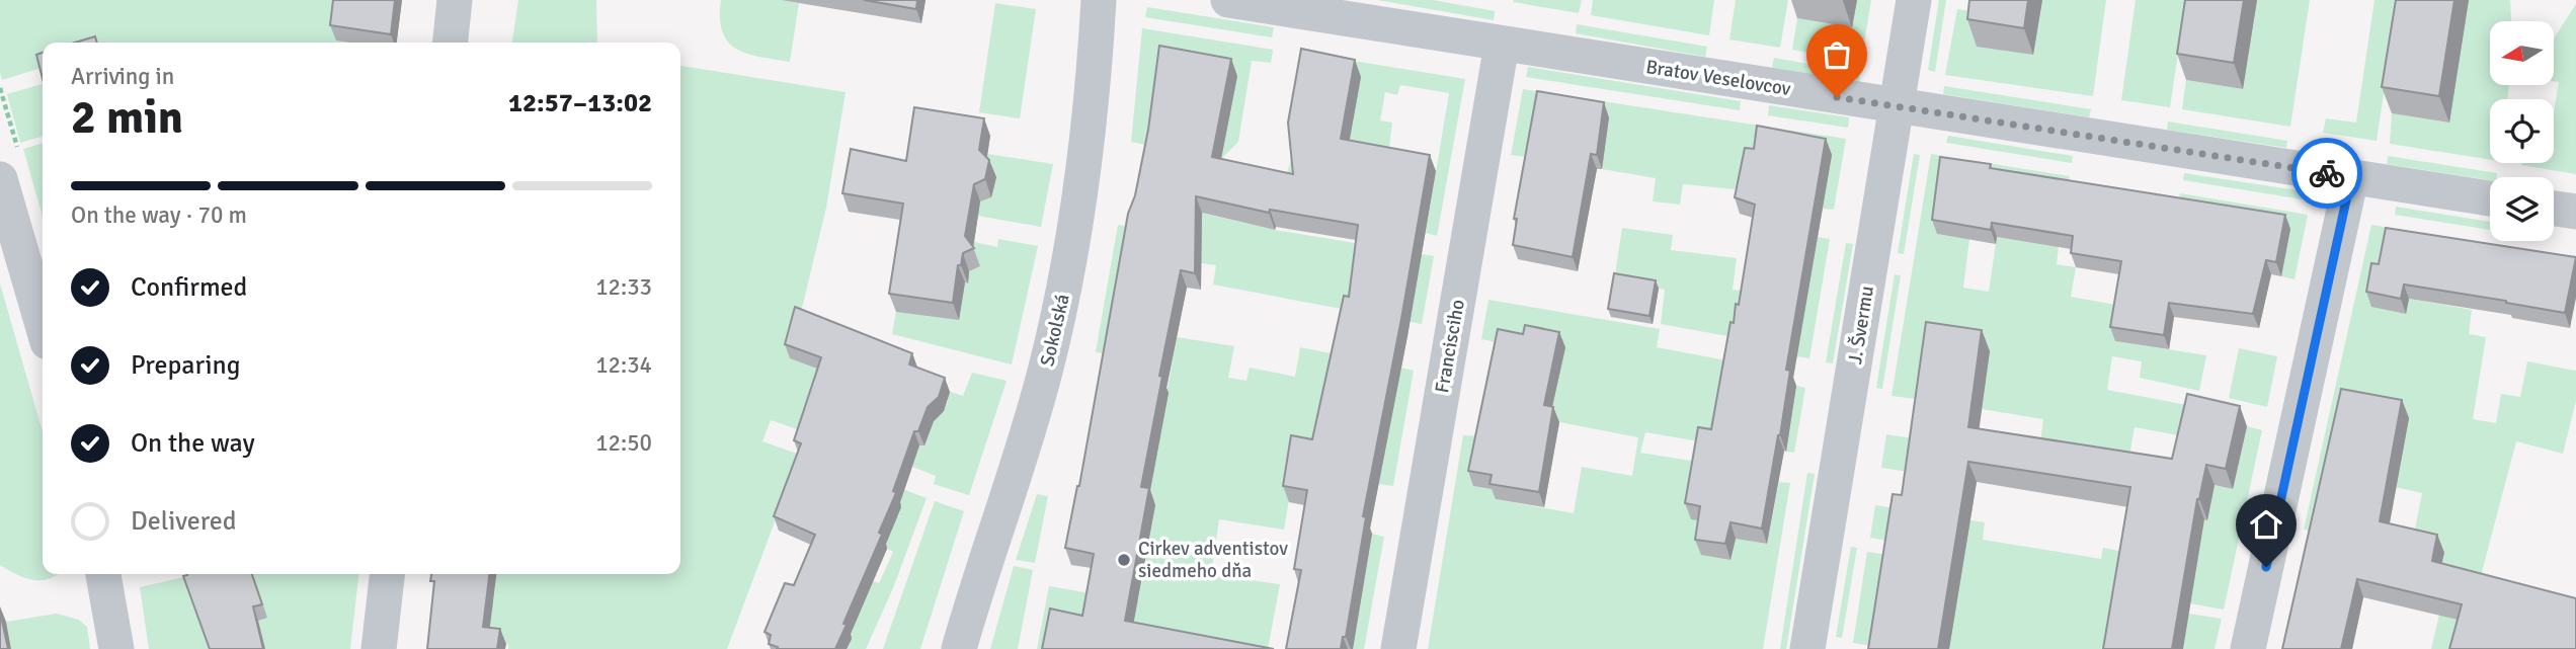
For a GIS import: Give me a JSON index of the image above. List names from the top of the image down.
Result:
{
  "streets": {
    "street": [
      "Bratov Veselovcov",
      "J. Švermu",
      "Sokolská",
      "Francisciho"
    ]
  },
  "crossings": [
    ["Bratov Veselovcov", "J. Švermu"],
    ["Bratov Veselovcov", "Francisciho"]
  ],
  "places": ["Cirkev adventistov siedmeho dňa"],
  "north": "left",
  "page": {
    "heading": ["2 min", "Arriving in", "12:57–13:02"],
    "bar": "On the way · 70 m",
    "list": [
      ["Confirmed", "12:33"],
      ["Preparing", "12:34"],
      ["On the way", "12:50"],
      "Delivered"
    ]
  }
}
